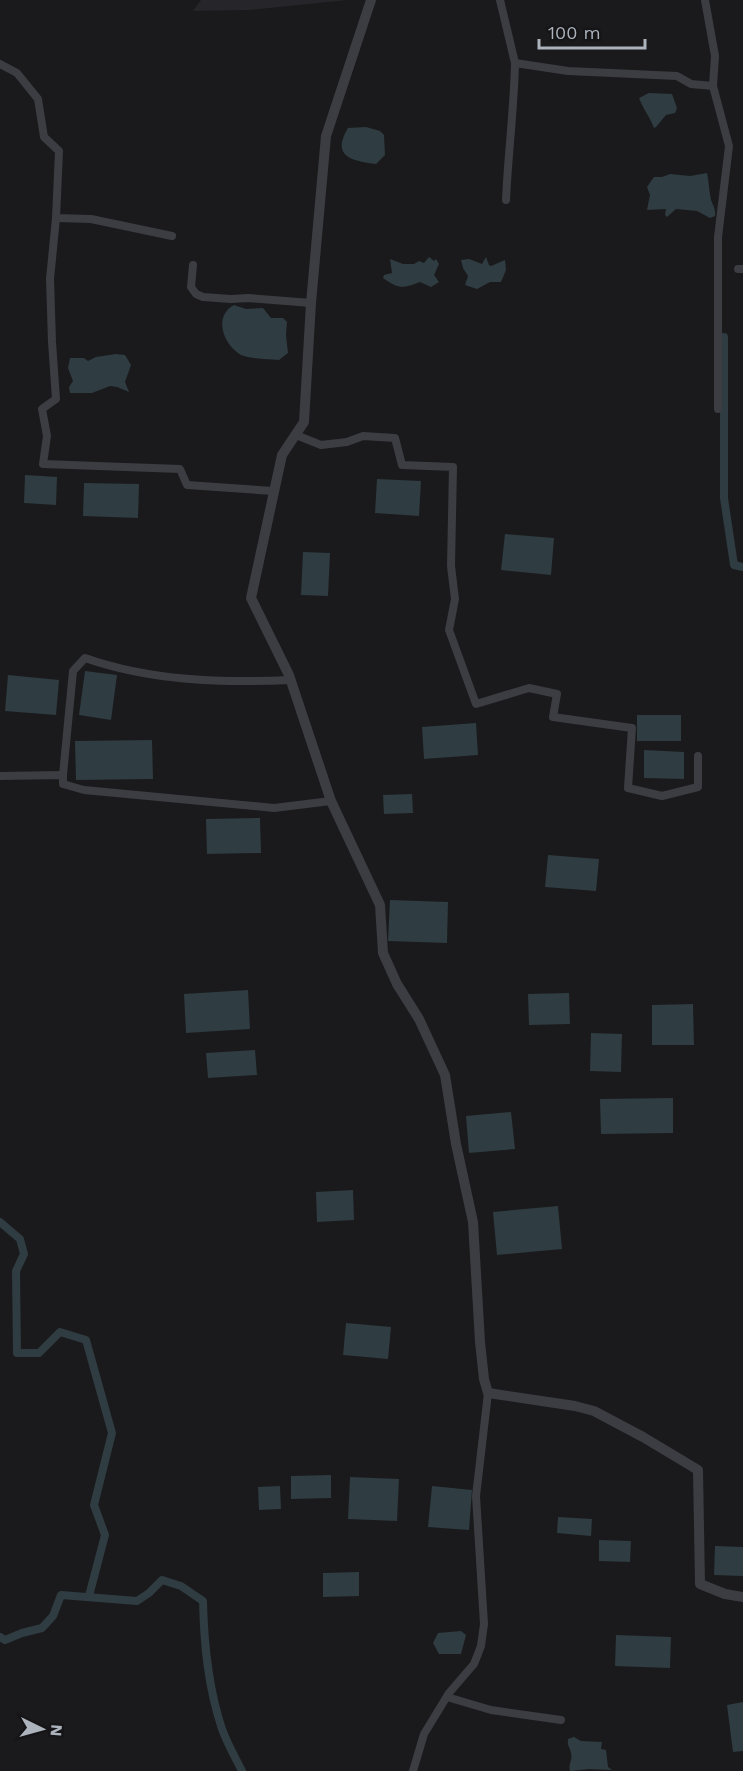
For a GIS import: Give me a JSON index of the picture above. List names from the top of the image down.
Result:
{
  "scale_bar": "100 m",
  "north": "right"
}
